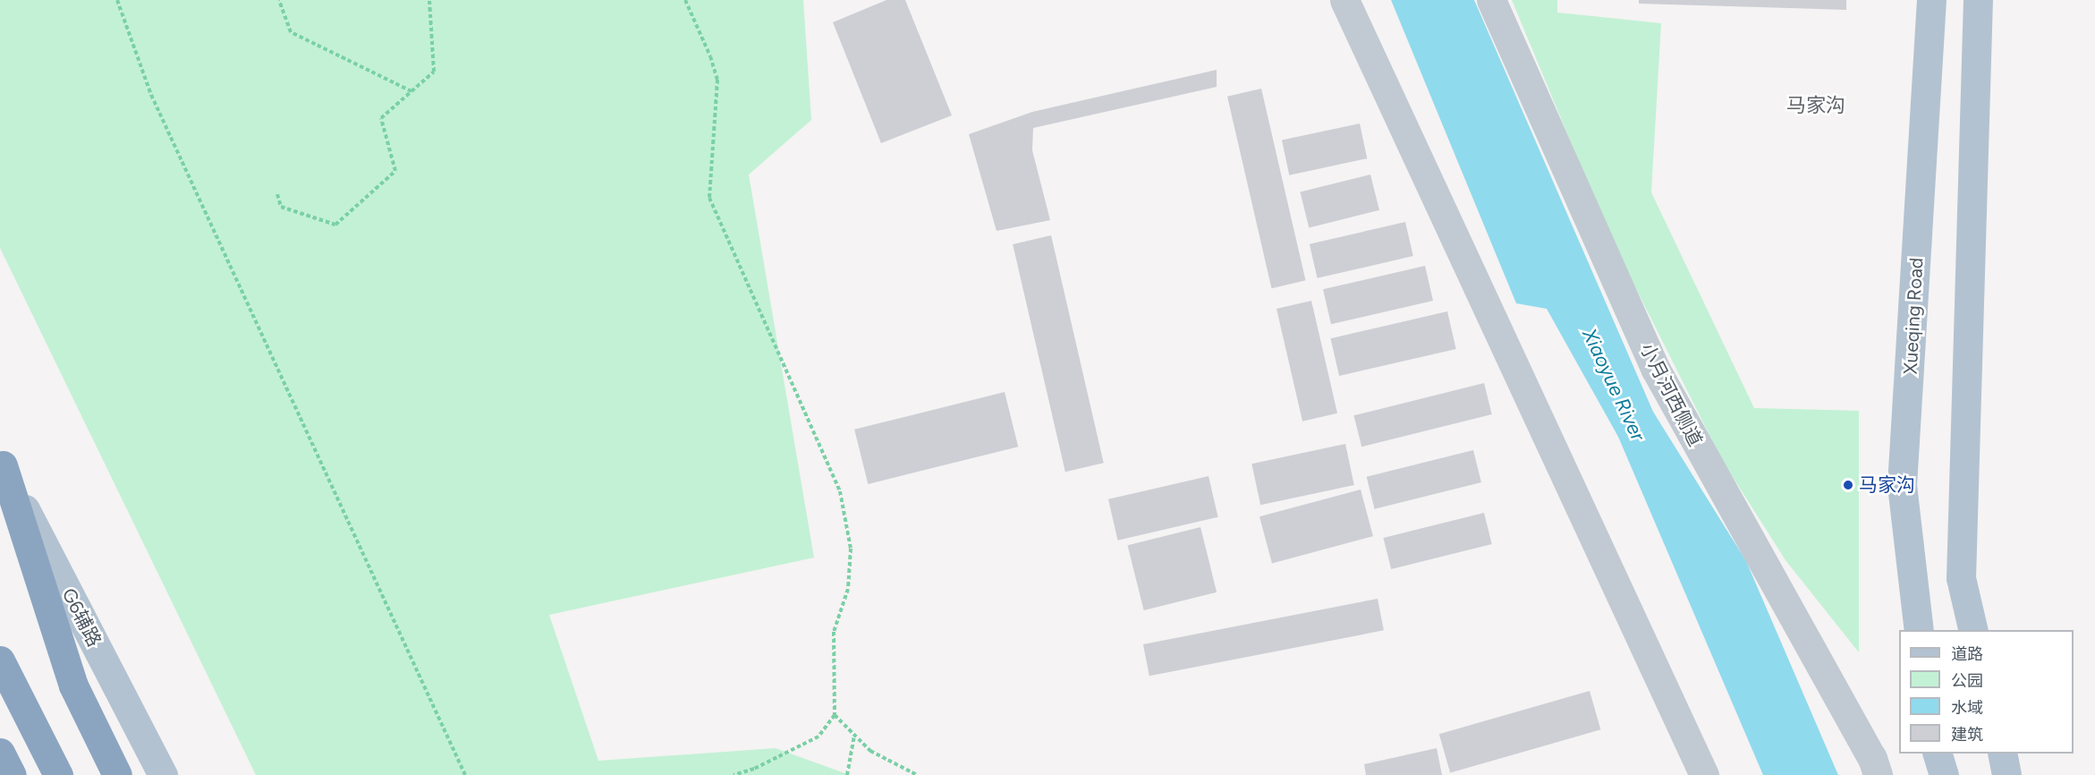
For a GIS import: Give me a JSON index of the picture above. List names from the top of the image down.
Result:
{
  "streets": {
    "main road": ["Xueqing Road", "G6辅路"],
    "lane": ["小月河西侧道"]
  },
  "districts": ["马家沟"],
  "water": ["Xiaoyue River"],
  "places": ["马家沟"],
  "legend": [
    "道路",
    "公园",
    "水域",
    "建筑"
  ]
}
